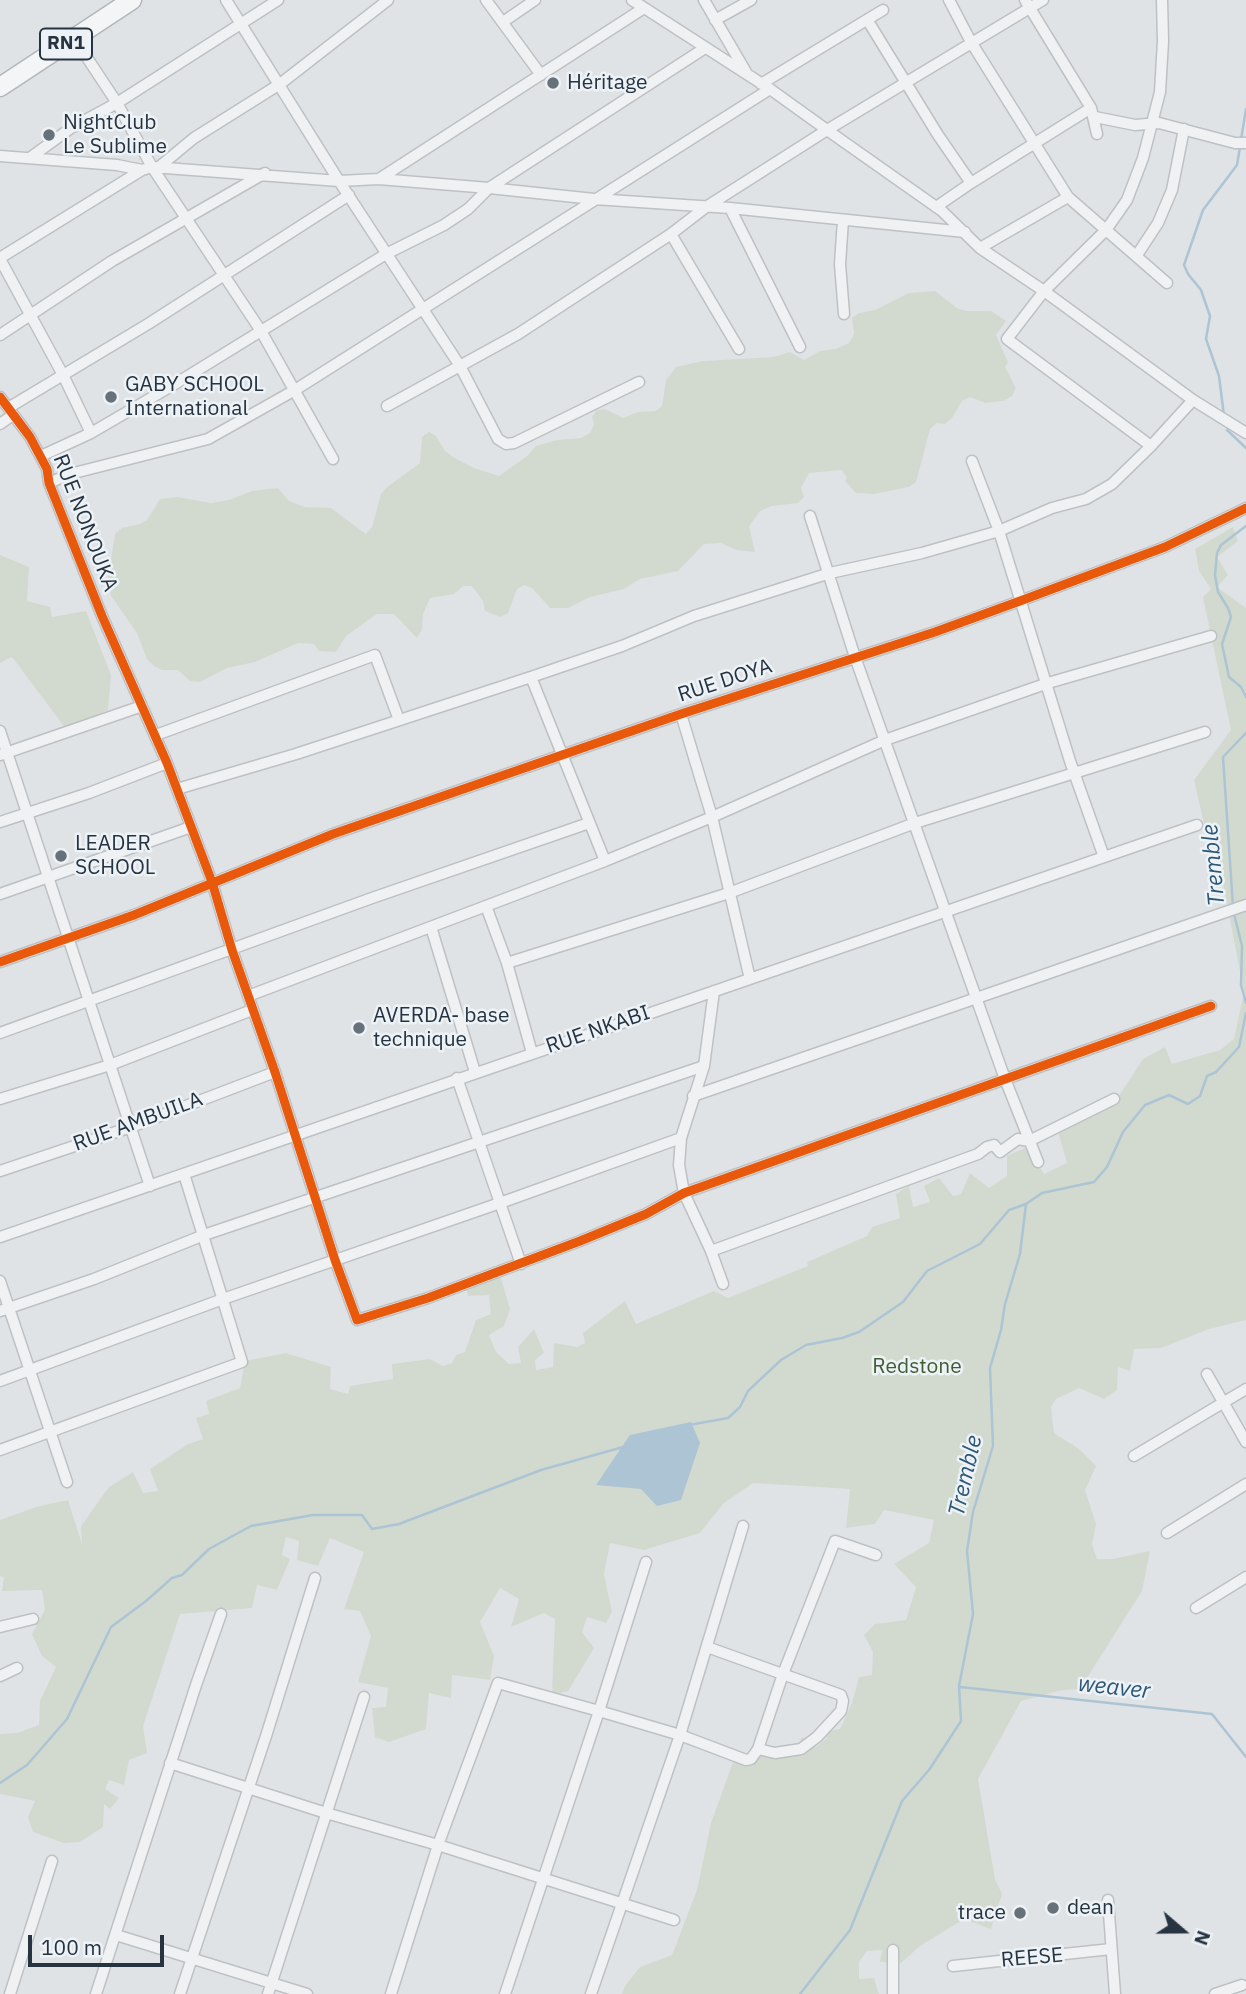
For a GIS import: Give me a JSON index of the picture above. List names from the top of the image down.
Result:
{
  "streets": {
    "highway": ["RN1"],
    "street": [
      "RUE NONOUKA",
      "RUE DOYA",
      "RUE NKABI",
      "RUE AMBUILA",
      "REESE"
    ]
  },
  "crossings": [
    ["RUE NONOUKA", "RUE DOYA"],
    ["RUE NONOUKA", "RUE NKABI"],
    ["RUE NONOUKA", "RUE AMBUILA"]
  ],
  "water": ["Tremble", "weaver"],
  "parks": ["Redstone"],
  "places": [
    "Héritage",
    "NightClub Le Sublime",
    "GABY SCHOOL International",
    "LEADER SCHOOL",
    "AVERDA- base technique",
    "dean",
    "trace"
  ],
  "scale_bar": "100 m",
  "north": "right"
}
